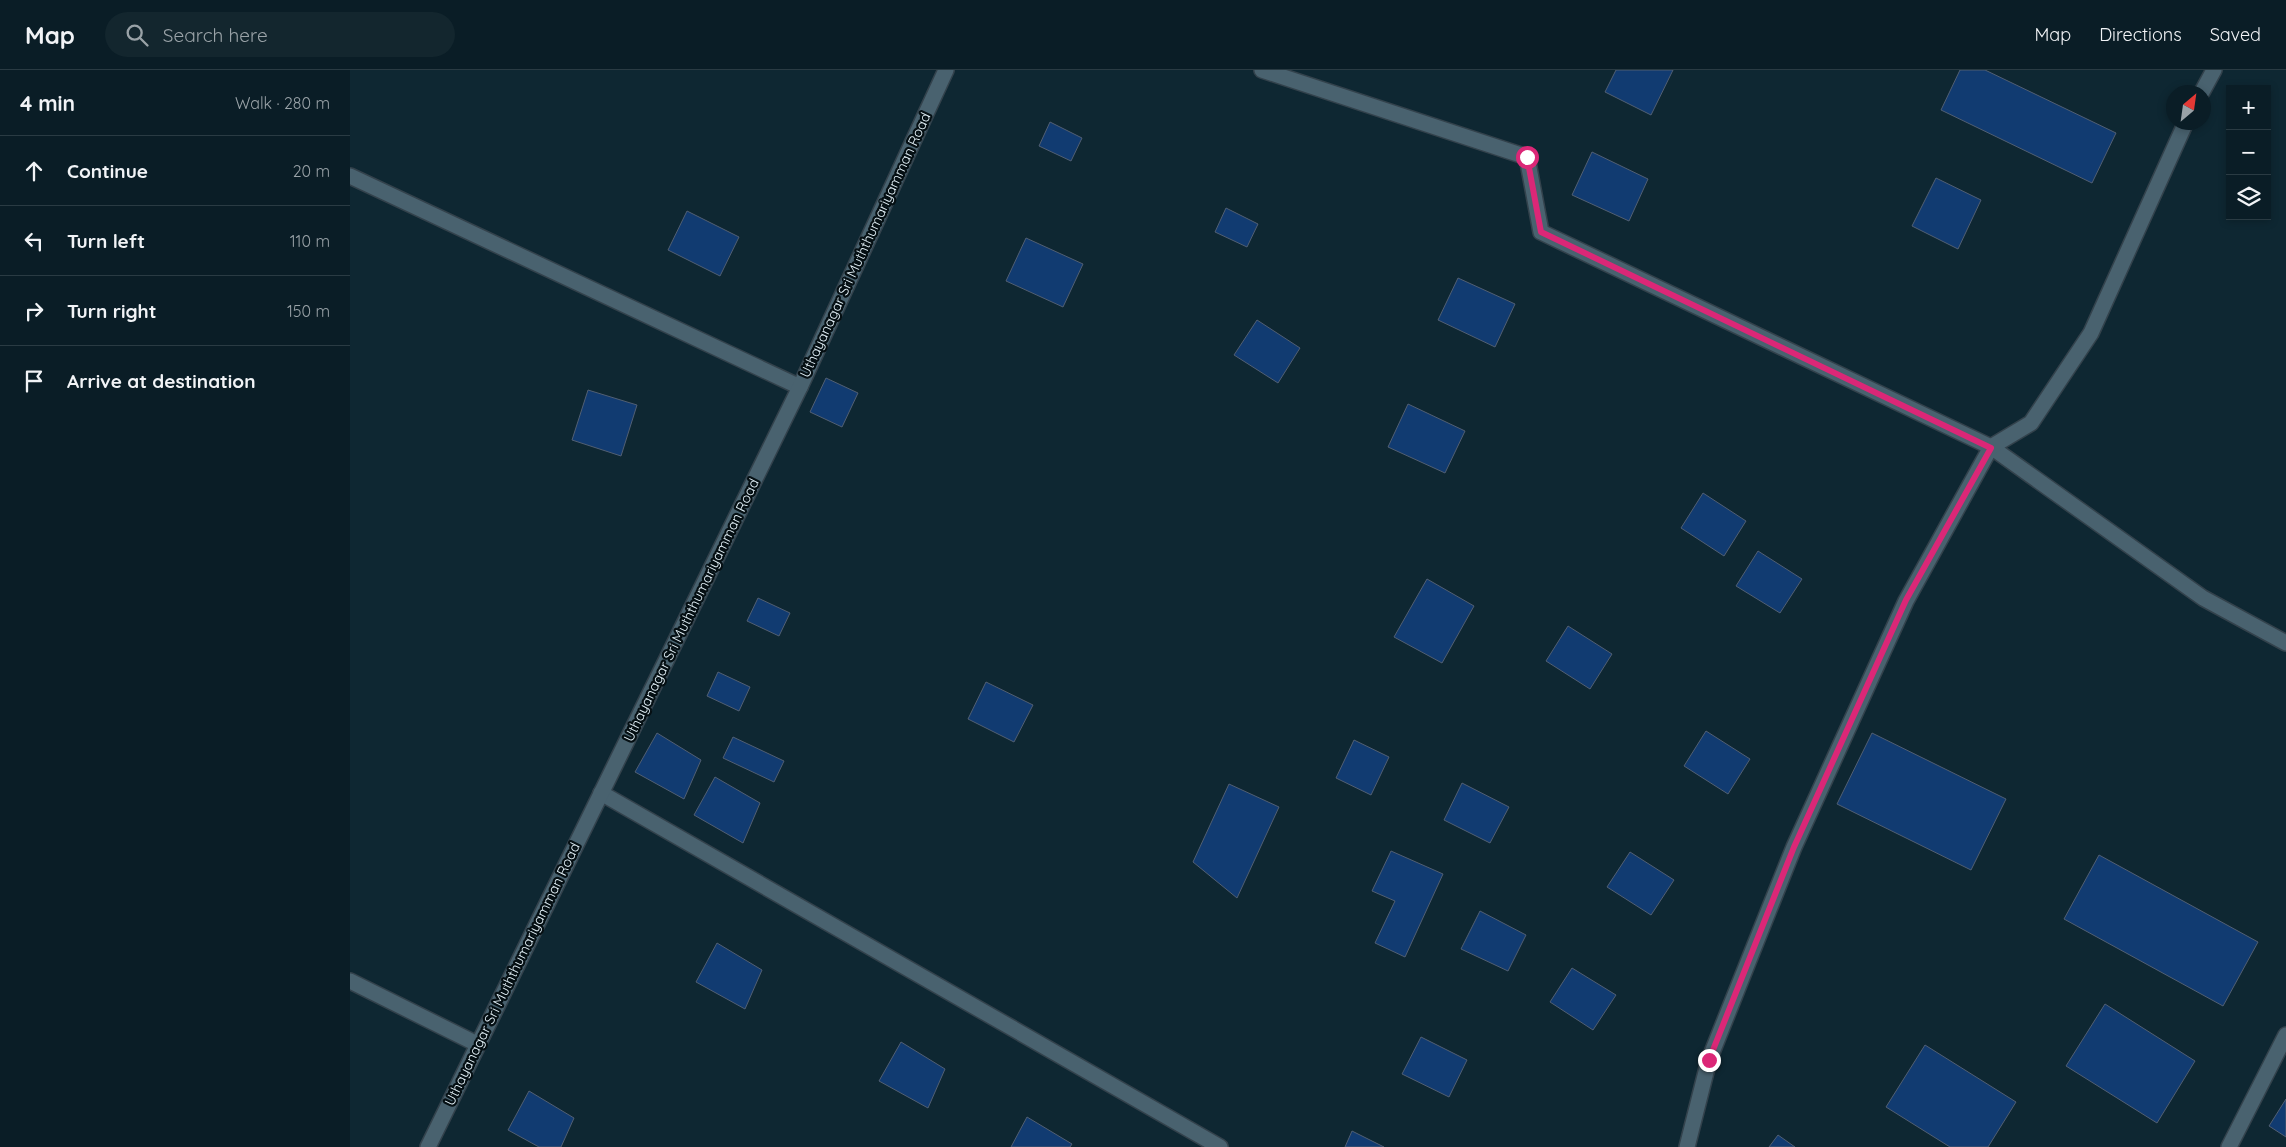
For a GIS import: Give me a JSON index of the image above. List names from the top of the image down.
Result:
{
  "streets": {
    "street": ["Uthayanagar Sri Muththumariyamman Road"]
  },
  "north": "top right",
  "page": {
    "header": "Map",
    "search": "Search here",
    "nav": ["Map", "Directions", "Saved"],
    "heading": ["4 min", "Walk · 280 m"],
    "map_buttons": ["+", "−"],
    "list": [
      ["Continue", "20 m"],
      ["Turn left", "110 m"],
      ["Turn right", "150 m"],
      "Arrive at destination"
    ]
  }
}
